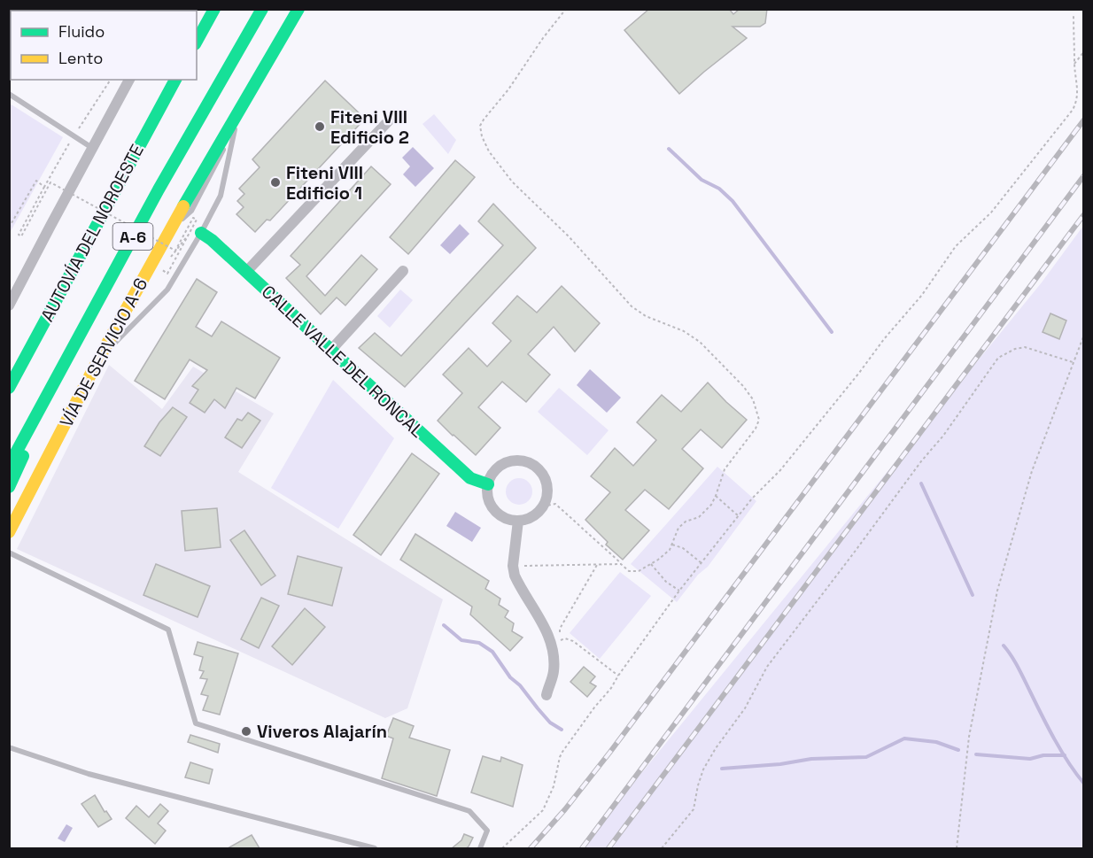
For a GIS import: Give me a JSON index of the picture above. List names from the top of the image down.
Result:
{
  "streets": {
    "main road": [
      "AUTOVÍA DEL NOROESTE",
      "A-6",
      "VÍA DE SERVICIO A-6",
      "CALLE VALLE DEL RONCAL"
    ]
  },
  "places": ["Fiteni VIII Edificio 2", "Fiteni VIII Edificio 1", "Viveros Alajarín"],
  "legend": ["Fluido", "Lento"]
}
